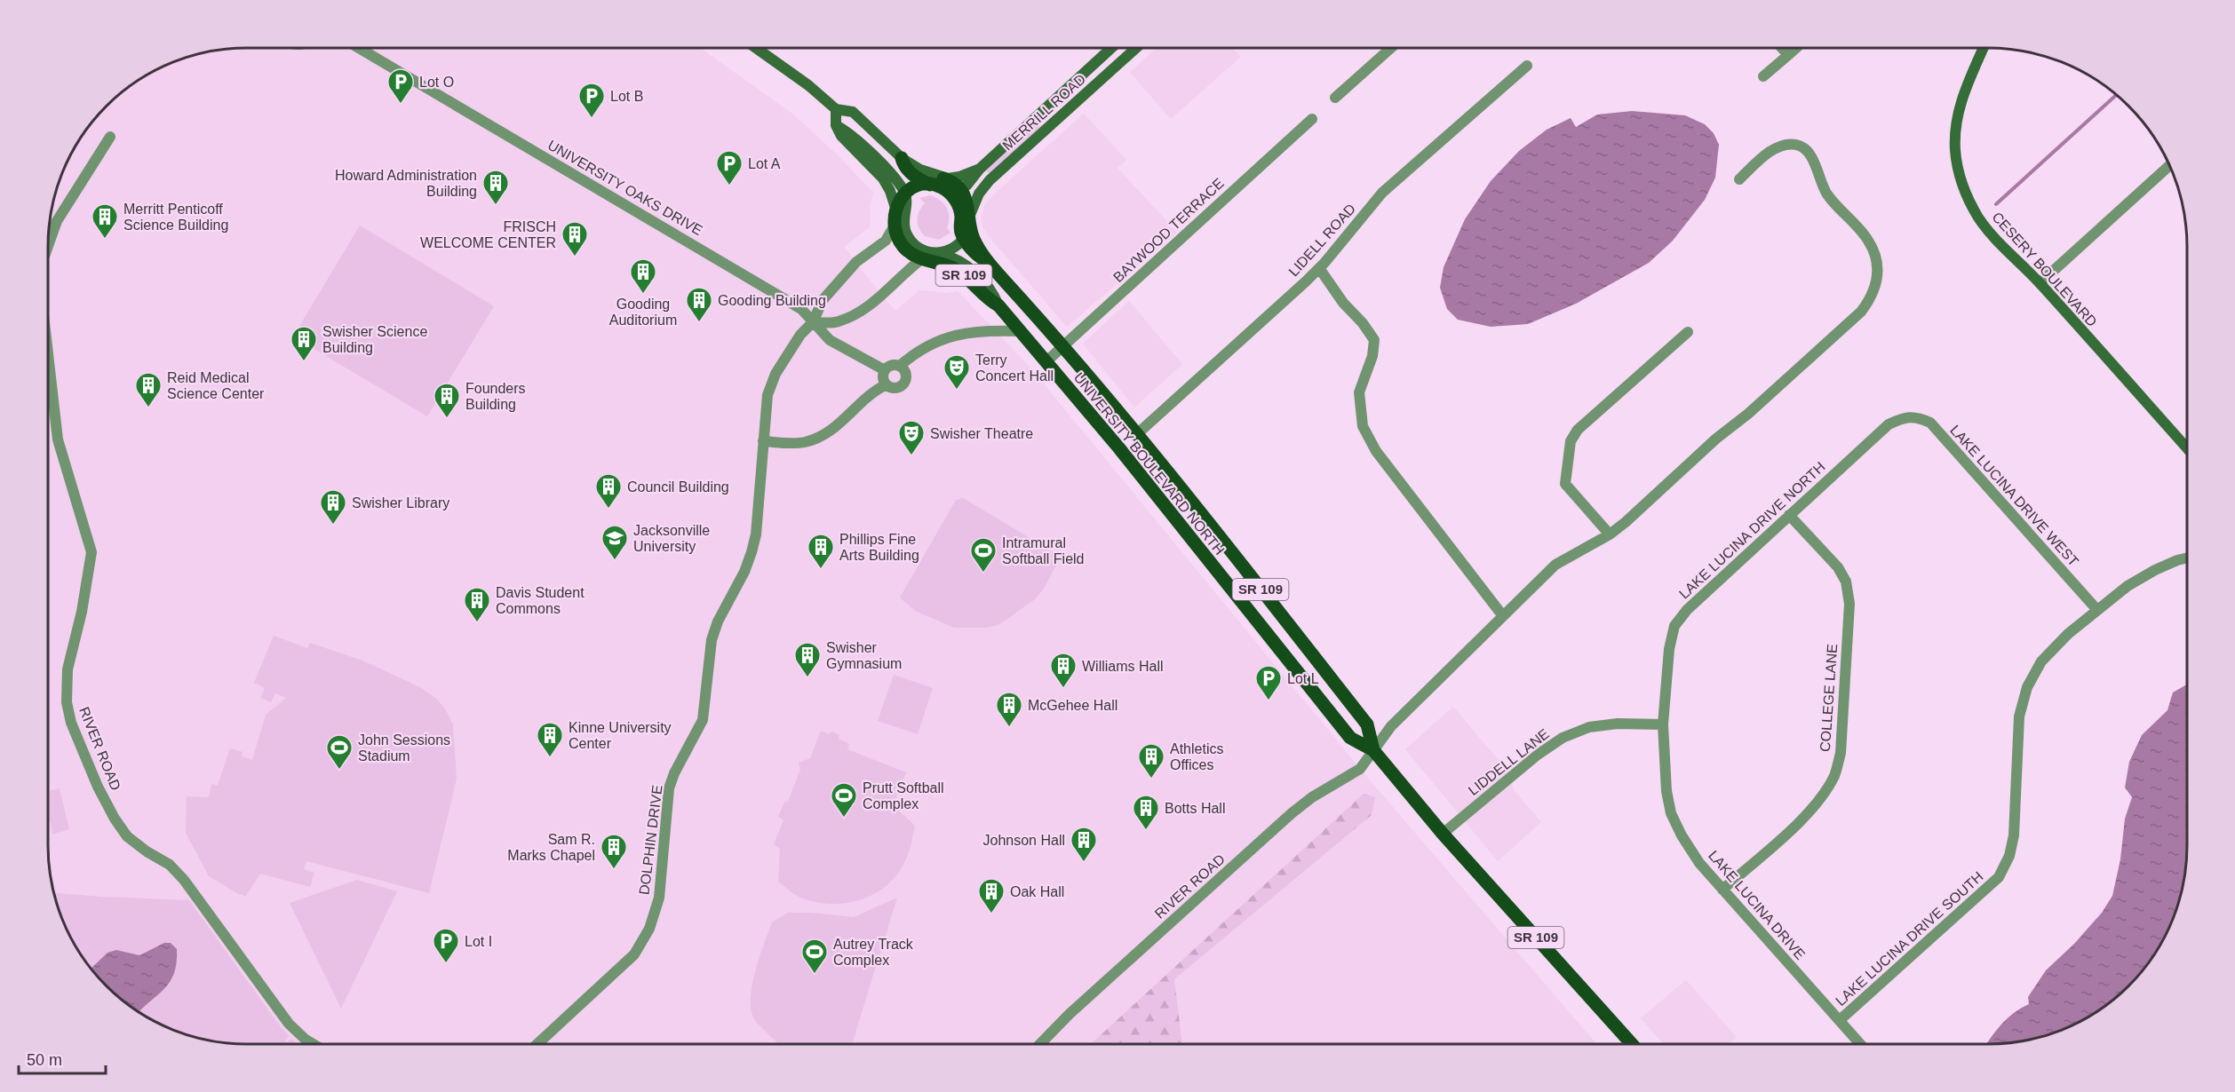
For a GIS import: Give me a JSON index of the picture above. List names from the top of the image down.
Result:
{
  "streets": {
    "main road": [
      "MERRILL ROAD",
      "CESERY BOULEVARD",
      "SR 109",
      "UNIVERSITY BOULEVARD NORTH"
    ],
    "street": [
      "UNIVERSITY OAKS DRIVE",
      "BAYWOOD TERRACE",
      "LIDELL ROAD",
      "LAKE LUCINA DRIVE WEST",
      "LAKE LUCINA DRIVE NORTH",
      "COLLEGE LANE",
      "RIVER ROAD",
      "LIDDELL LANE",
      "DOLPHIN DRIVE",
      "LAKE LUCINA DRIVE",
      "LAKE LUCINA DRIVE SOUTH"
    ]
  },
  "crossings": [
    ["MERRILL ROAD", "SR 109"],
    ["MERRILL ROAD", "UNIVERSITY BOULEVARD NORTH"],
    ["UNIVERSITY OAKS DRIVE", "DOLPHIN DRIVE"],
    ["BAYWOOD TERRACE", "UNIVERSITY BOULEVARD NORTH"],
    ["LIDELL ROAD", "UNIVERSITY BOULEVARD NORTH"],
    ["SR 109", "UNIVERSITY BOULEVARD NORTH"],
    ["UNIVERSITY BOULEVARD NORTH", "RIVER ROAD"],
    ["UNIVERSITY BOULEVARD NORTH", "LIDDELL LANE"],
    ["UNIVERSITY BOULEVARD NORTH", "DOLPHIN DRIVE"],
    ["LAKE LUCINA DRIVE WEST", "LAKE LUCINA DRIVE NORTH"],
    ["LAKE LUCINA DRIVE WEST", "LAKE LUCINA DRIVE SOUTH"],
    ["LAKE LUCINA DRIVE NORTH", "COLLEGE LANE"],
    ["LAKE LUCINA DRIVE NORTH", "LIDDELL LANE"],
    ["LAKE LUCINA DRIVE NORTH", "LAKE LUCINA DRIVE"],
    ["COLLEGE LANE", "LAKE LUCINA DRIVE"],
    ["LIDDELL LANE", "LAKE LUCINA DRIVE"],
    ["LAKE LUCINA DRIVE", "LAKE LUCINA DRIVE SOUTH"]
  ],
  "places": {
    "parking": [
      "Lot O",
      "Lot B",
      "Lot A",
      "Lot L",
      "Lot I"
    ],
    "building": [
      "Howard Administration Building",
      "Merritt Penticoff Science Building",
      "FRISCH WELCOME CENTER",
      "Gooding Auditorium",
      "Gooding Building",
      "Swisher Science Building",
      "Reid Medical Science Center",
      "Founders Building",
      "Council Building",
      "Swisher Library",
      "Phillips Fine Arts Building",
      "Davis Student Commons",
      "Swisher Gymnasium",
      "Williams Hall",
      "McGehee Hall",
      "Kinne University Center",
      "Athletics Offices",
      "Botts Hall",
      "Johnson Hall",
      "Sam R. Marks Chapel",
      "Oak Hall"
    ],
    "theatre": ["Terry Concert Hall", "Swisher Theatre"],
    "school or university": ["Jacksonville University"],
    "sports": [
      "Intramural Softball Field",
      "John Sessions Stadium",
      "Prutt Softball Complex",
      "Autrey Track Complex"
    ]
  },
  "scale_bar": "50 m"
}
